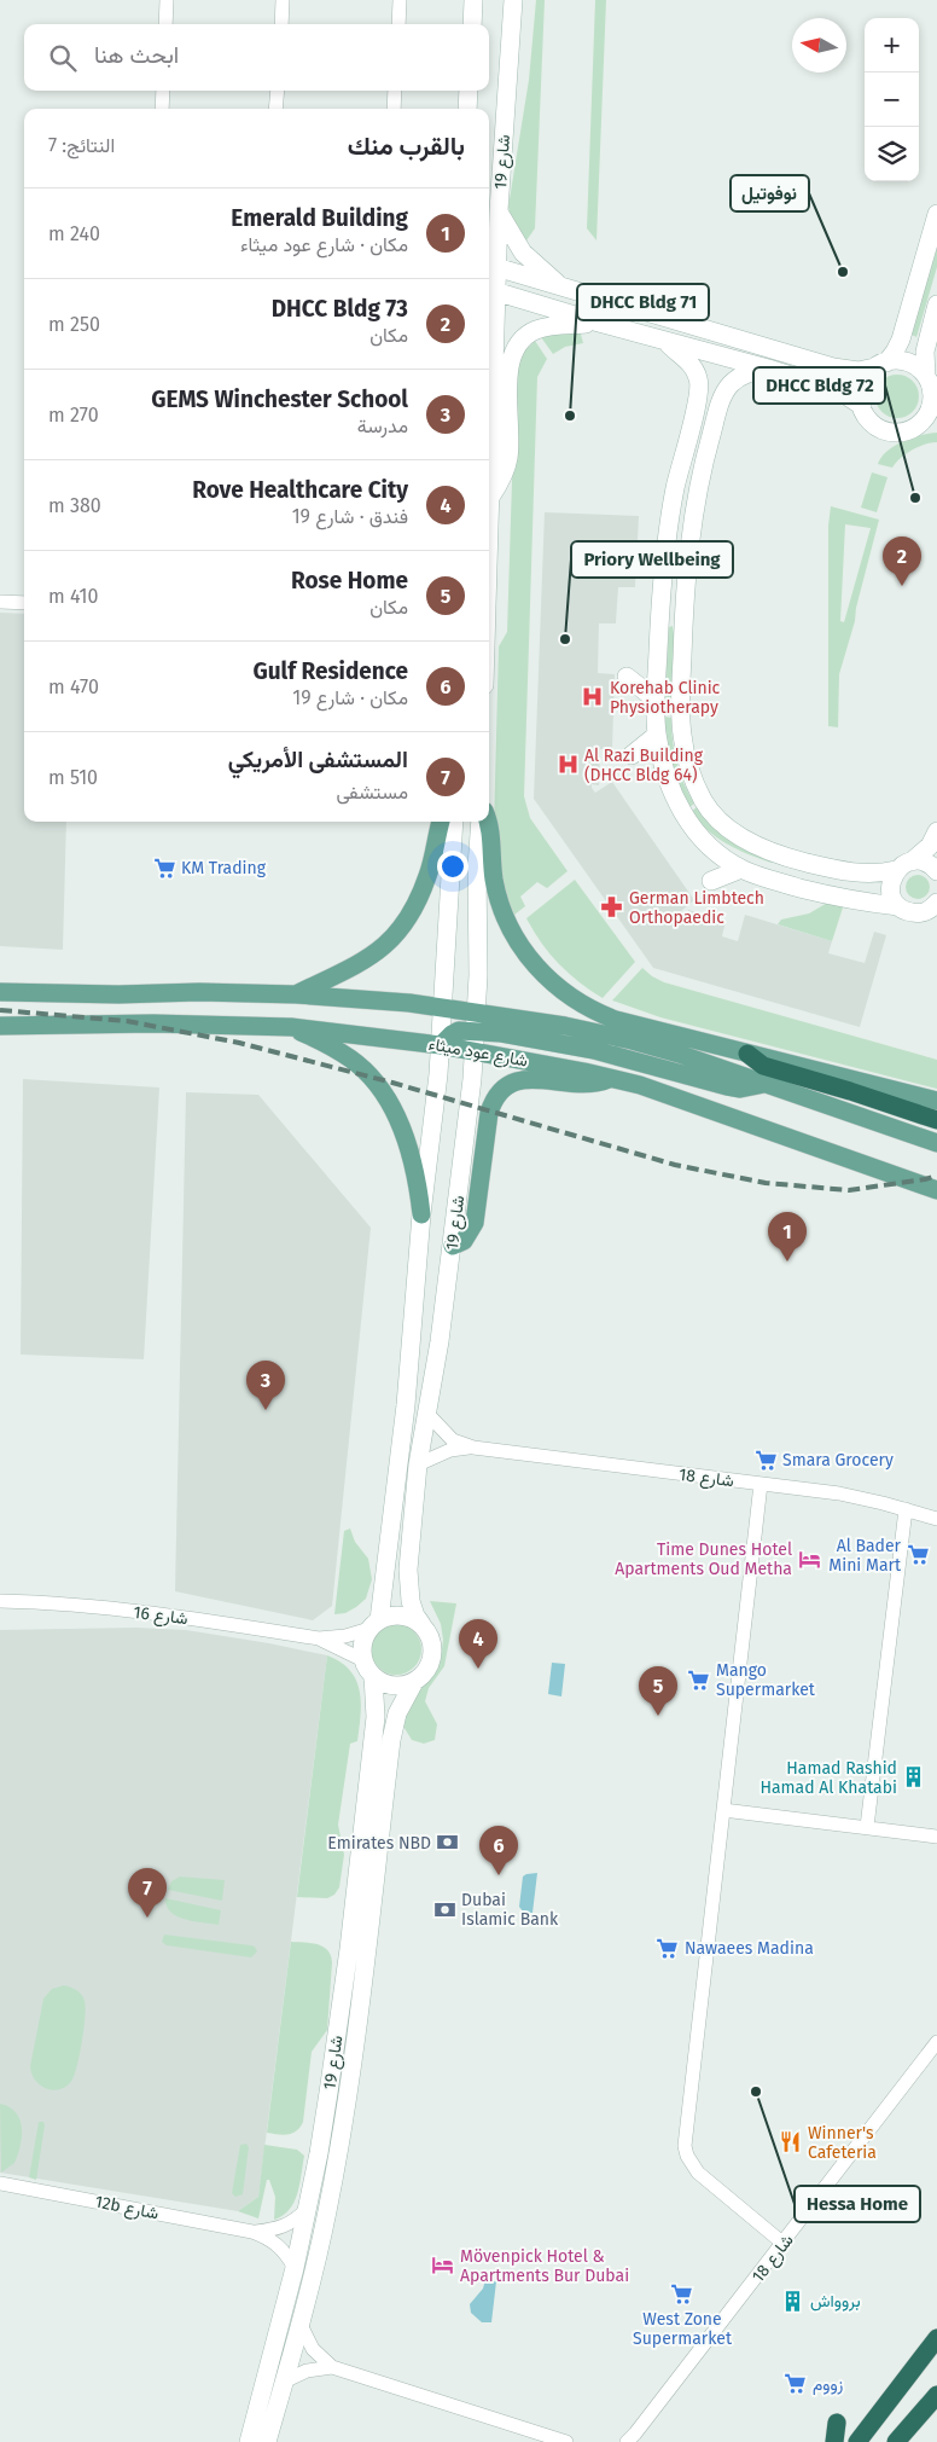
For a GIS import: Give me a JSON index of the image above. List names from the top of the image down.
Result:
{
  "streets": {
    "main road": ["شارع 19", "شارع عود ميثاء"],
    "street": ["شارع 18", "شارع 16", "12b شارع"]
  },
  "crossings": [
    ["شارع 19", "شارع عود ميثاء"],
    ["شارع 19", "شارع 18"],
    ["شارع 19", "شارع 16"],
    ["شارع 19", "12b شارع"]
  ],
  "places": {
    "other": [
      "نوفوتيل",
      "DHCC Bldg 71",
      "DHCC Bldg 72",
      "Priory Wellbeing",
      "Hessa Home"
    ],
    "hospital": ["Korehab Clinic Physiotherapy", "Al Razi Building (DHCC Bldg 64)"],
    "supermarket": [
      "KM Trading",
      "Smara Grocery",
      "Al Bader Mini Mart",
      "Mango Supermarket",
      "Nawaees Madina",
      "West Zone Supermarket",
      "زووم"
    ],
    "pharmacy": ["German Limbtech Orthopaedic"],
    "hotel": ["Time Dunes Hotel Apartments Oud Metha", "Mövenpick Hotel & Apartments Bur Dubai"],
    "building": ["Hamad Rashid Hamad Al Khatabi", "بروواش"],
    "bank": ["Emirates NBD", "Dubai Islamic Bank"],
    "restaurant": ["Winner's Cafeteria"]
  },
  "north": "left",
  "page": {
    "map_buttons": ["+", "−"],
    "search": "ابحث هنا",
    "heading": ["بالقرب منك", "النتائج: 7"],
    "list": [
      {
        "mark": "1",
        "name": "Emerald Building",
        "note": "مكان · شارع عود ميثاء",
        "value": "240 m"
      },
      {
        "mark": "2",
        "name": "DHCC Bldg 73",
        "note": "مكان",
        "value": "250 m"
      },
      {
        "mark": "3",
        "name": "GEMS Winchester School",
        "note": "مدرسة",
        "value": "270 m"
      },
      {
        "mark": "4",
        "name": "Rove Healthcare City",
        "note": "فندق · شارع 19",
        "value": "380 m"
      },
      {
        "mark": "5",
        "name": "Rose Home",
        "note": "مكان",
        "value": "410 m"
      },
      {
        "mark": "6",
        "name": "Gulf Residence",
        "note": "مكان · شارع 19",
        "value": "470 m"
      },
      {
        "mark": "7",
        "name": "المستشفى الأمريكي",
        "note": "مستشفى",
        "value": "510 m"
      }
    ],
    "pins": [
      "2",
      "1",
      "3",
      "4",
      "5",
      "6",
      "7"
    ]
  }
}
